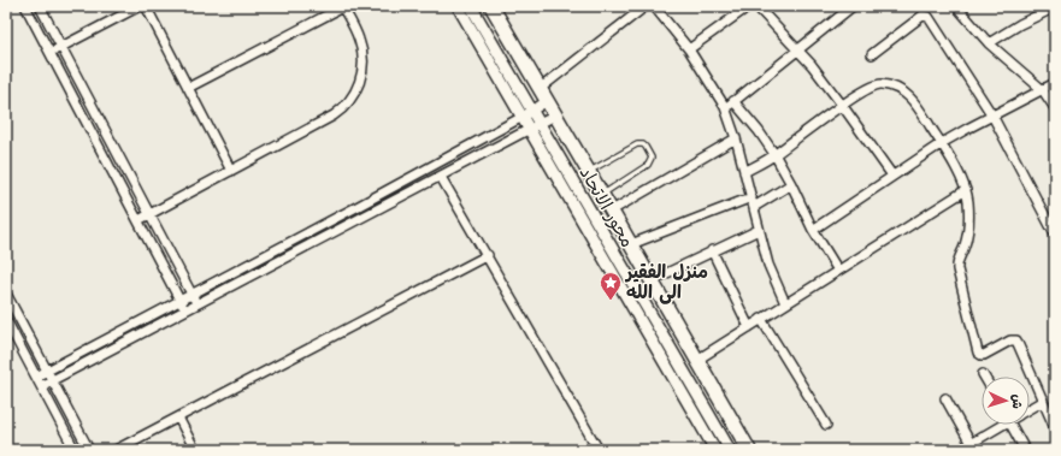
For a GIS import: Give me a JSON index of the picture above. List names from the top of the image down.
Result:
{
  "streets": {
    "street": ["محور الاتحاد"]
  },
  "places": {
    "place": ["منزل الفقير الى الله"]
  },
  "north": "right"
}
